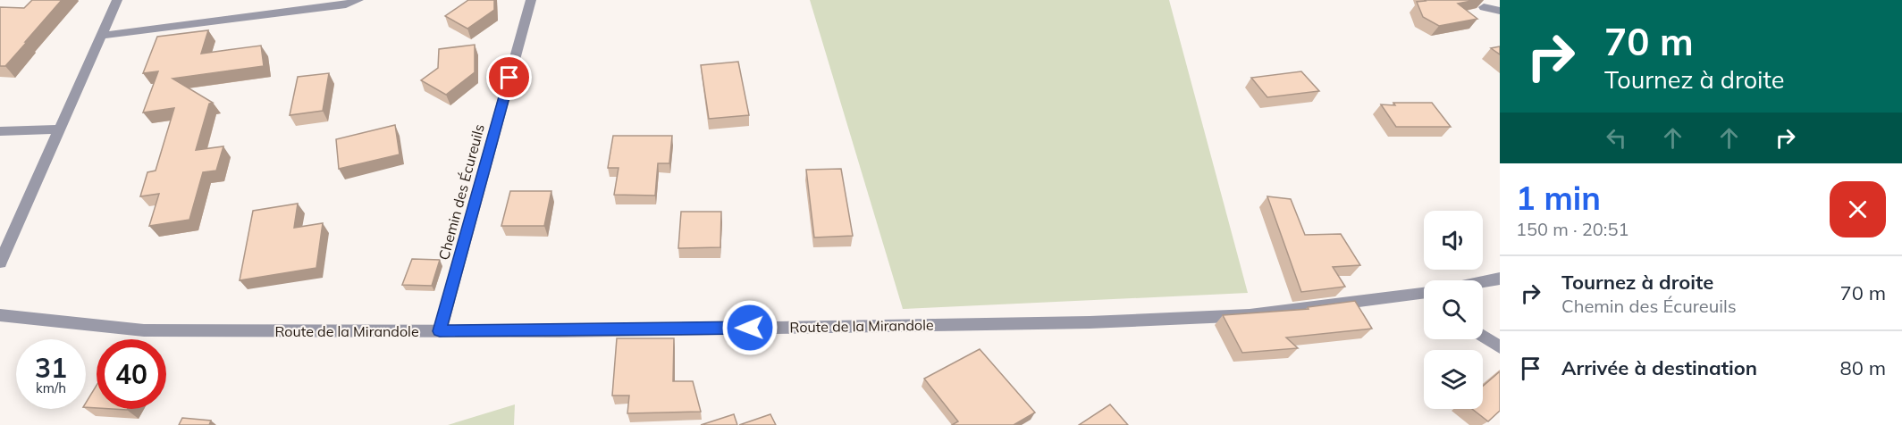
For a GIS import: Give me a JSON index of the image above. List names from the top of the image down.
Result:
{
  "streets": {
    "street": ["Chemin des Écureuils", "Route de la Mirandole"]
  },
  "crossings": [
    ["Chemin des Écureuils", "Route de la Mirandole"]
  ],
  "page": {
    "turn": ["70 m", "Tournez à droite"],
    "heading": ["1 min", "150 m · 20:51"],
    "list": [
      {
        "name": "Tournez à droite",
        "note": "Chemin des Écureuils",
        "value": "70 m"
      },
      {
        "name": "Arrivée à destination",
        "value": "80 m"
      }
    ],
    "speed": "31 km/h",
    "limit": "40"
  }
}
